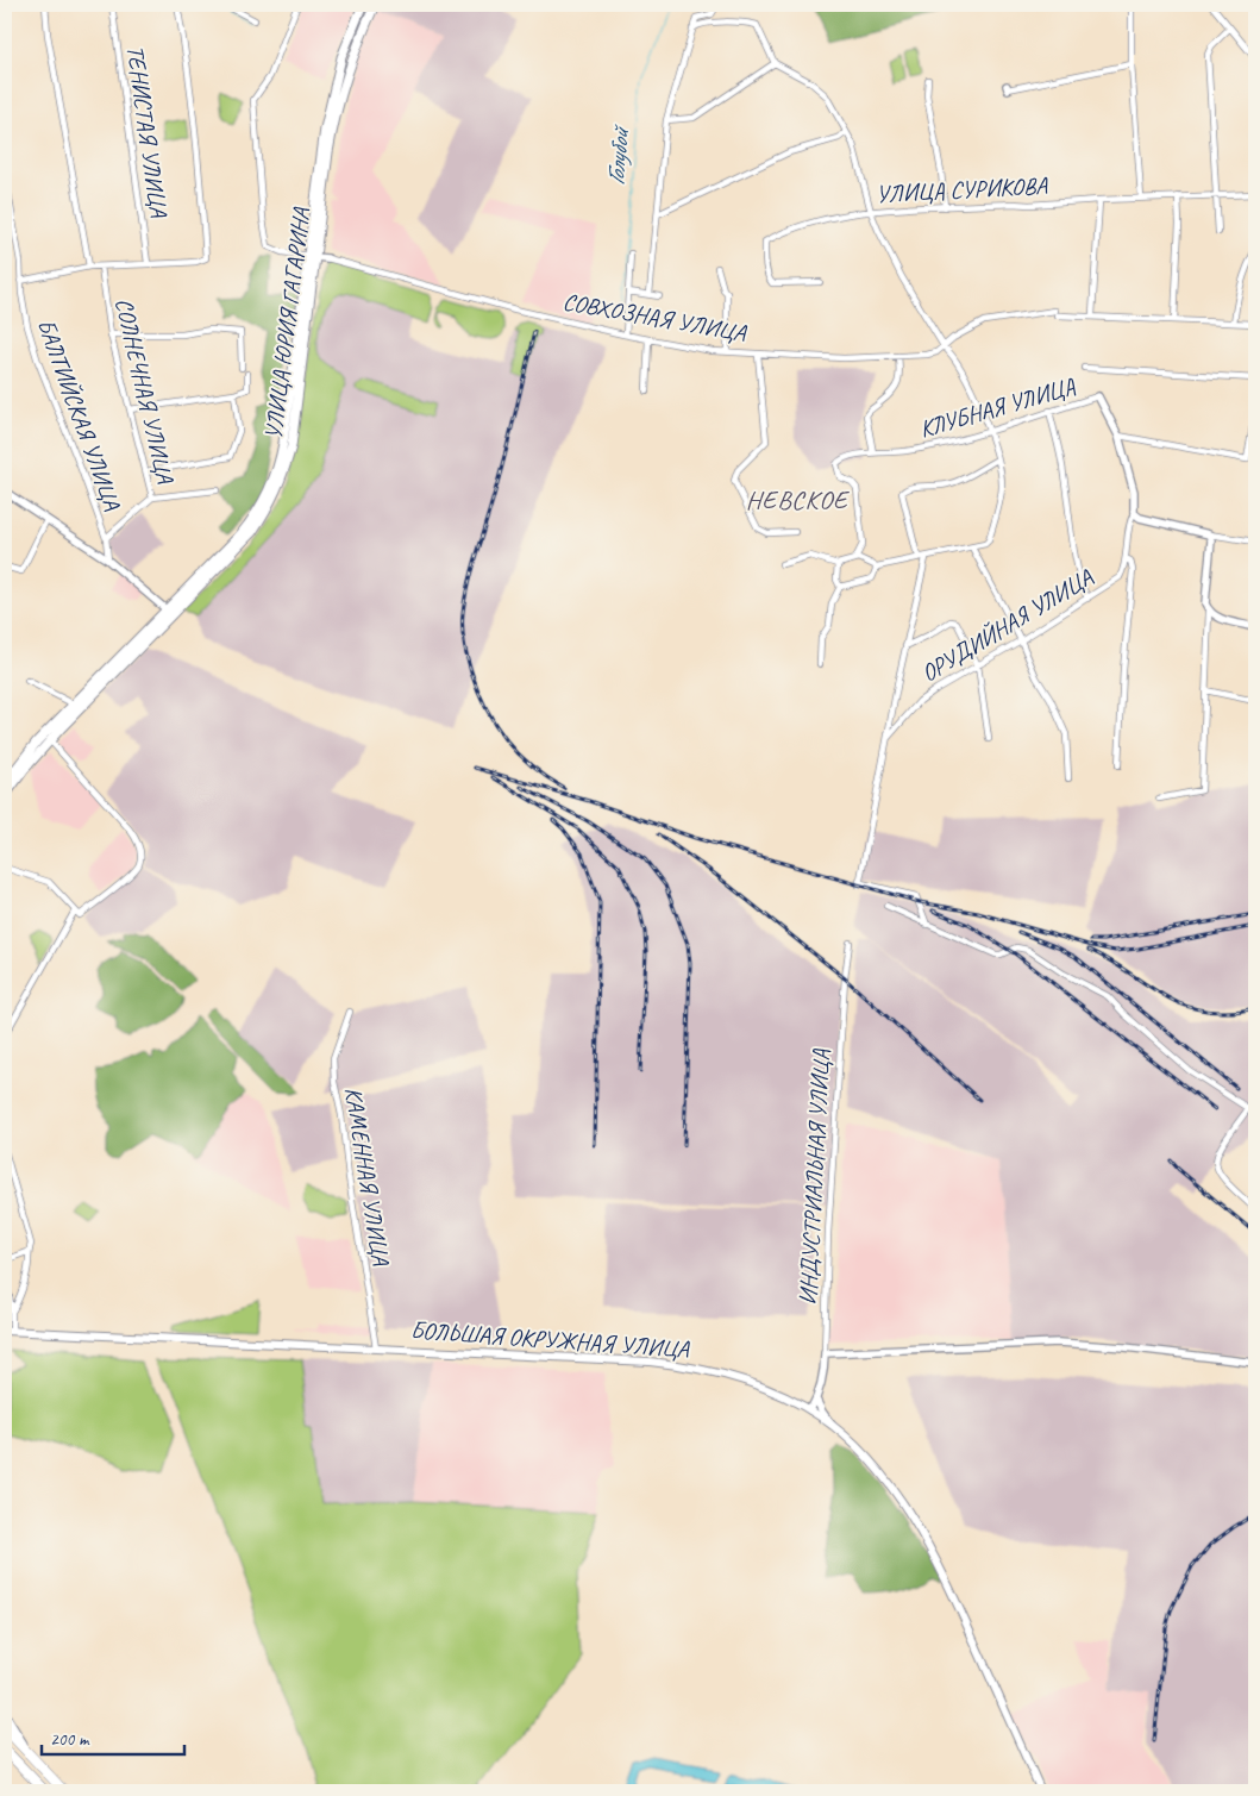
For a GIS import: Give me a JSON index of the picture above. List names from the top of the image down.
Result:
{
  "streets": {
    "main road": ["УЛИЦА ЮРИЯ ГАГАРИНА", "БОЛЬШАЯ ОКРУЖНАЯ УЛИЦА"],
    "street": [
      "ТЕНИСТАЯ УЛИЦА",
      "УЛИЦА СУРИКОВА",
      "СОВХОЗНАЯ УЛИЦА",
      "СОЛНЕЧНАЯ УЛИЦА",
      "КЛУБНАЯ УЛИЦА",
      "БАЛТИЙСКАЯ УЛИЦА",
      "ОРУДИЙНАЯ УЛИЦА",
      "КАМЕННАЯ УЛИЦА",
      "ИНДУСТРИАЛЬНАЯ УЛИЦА"
    ]
  },
  "crossings": [
    ["СОВХОЗНАЯ УЛИЦА", "УЛИЦА ЮРИЯ ГАГАРИНА"],
    ["СОЛНЕЧНАЯ УЛИЦА", "БАЛТИЙСКАЯ УЛИЦА"],
    ["КЛУБНАЯ УЛИЦА", "ОРУДИЙНАЯ УЛИЦА"],
    ["КАМЕННАЯ УЛИЦА", "БОЛЬШАЯ ОКРУЖНАЯ УЛИЦА"],
    ["ИНДУСТРИАЛЬНАЯ УЛИЦА", "БОЛЬШАЯ ОКРУЖНАЯ УЛИЦА"]
  ],
  "districts": ["НЕВСКОЕ"],
  "water": ["Голубой"],
  "scale_bar": "200 m"
}
